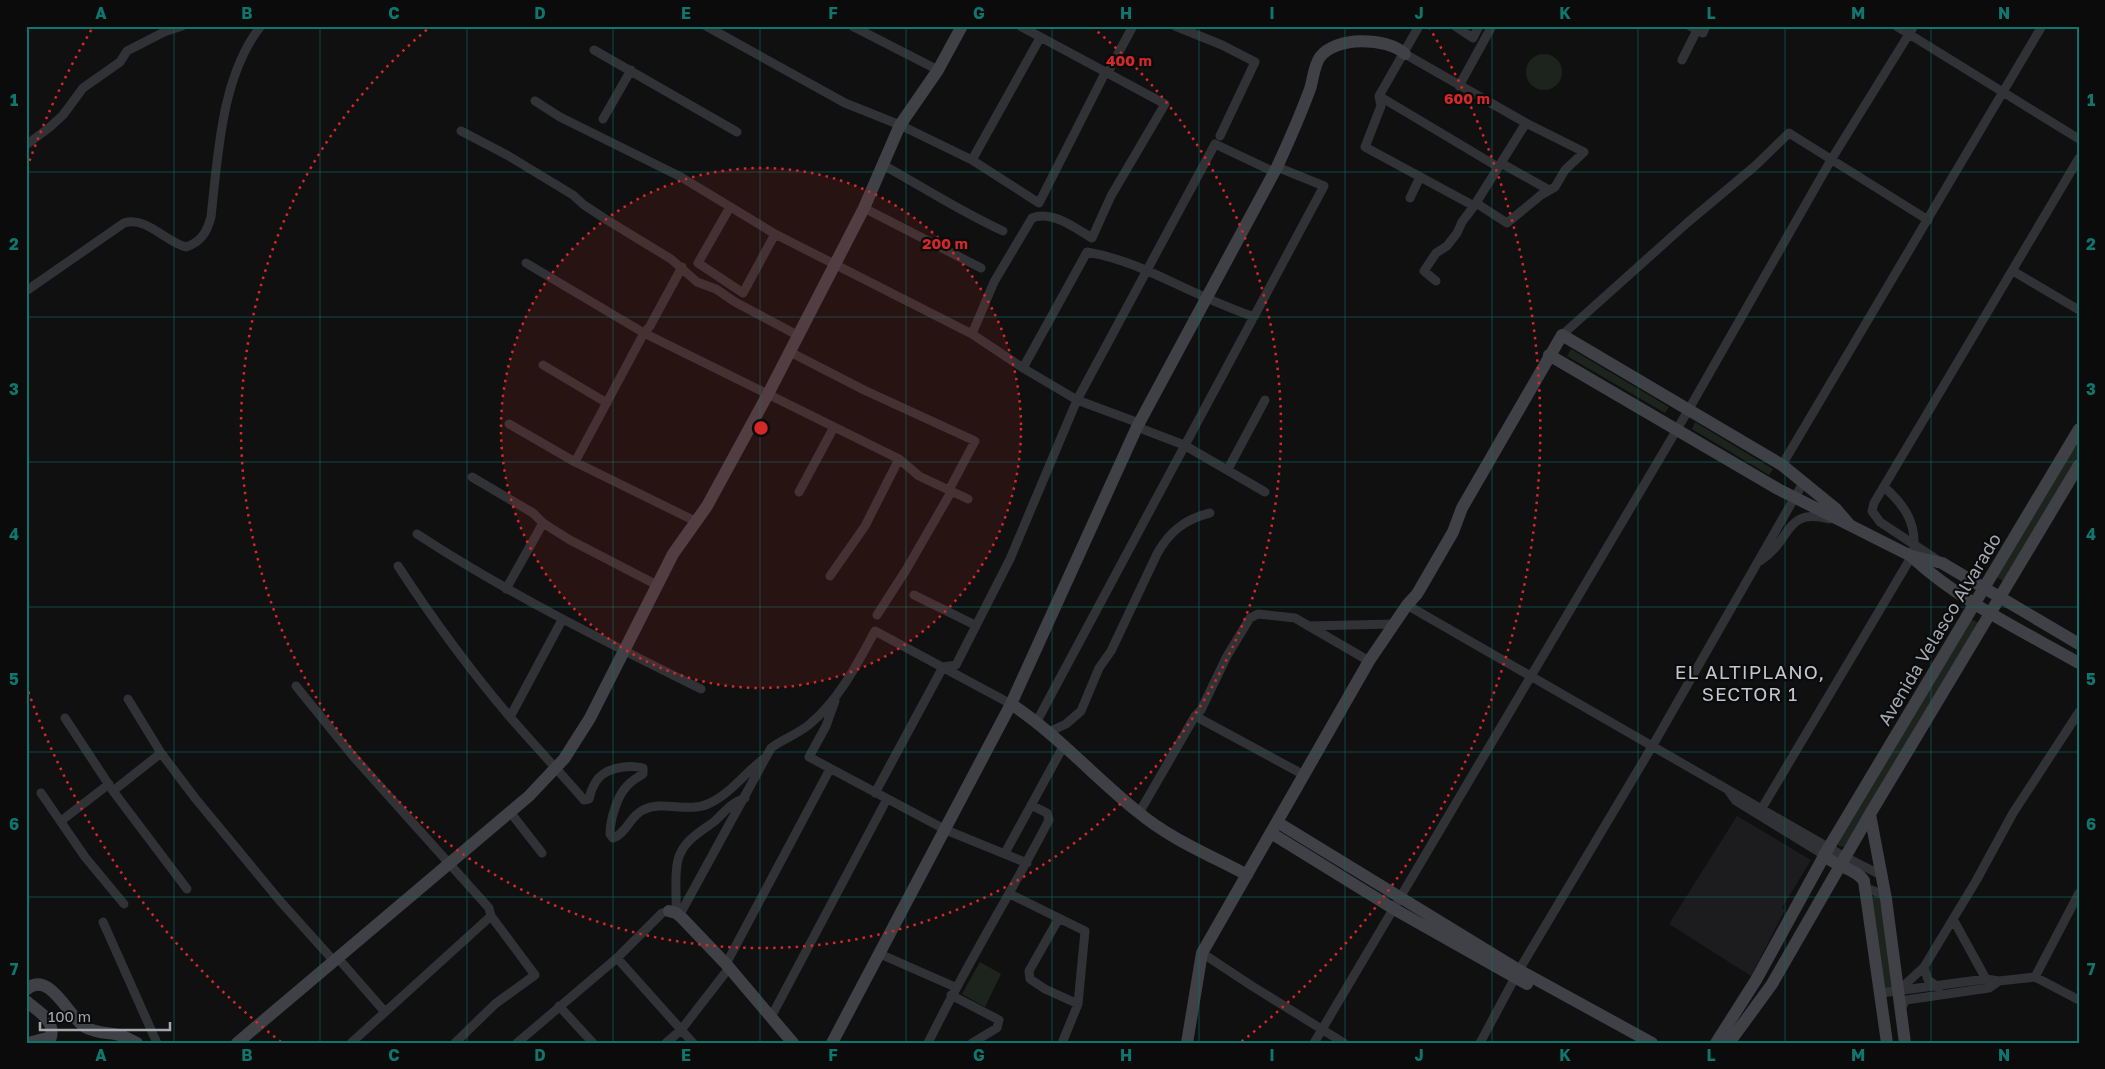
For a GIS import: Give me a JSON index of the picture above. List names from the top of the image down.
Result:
{
  "streets": {
    "street": ["Avenida Velasco Alvarado"]
  },
  "districts": ["EL ALTIPLANO, SECTOR 1"],
  "scale_bar": "100 m",
  "grid": {
    "columns": [
      "A",
      "B",
      "C",
      "D",
      "E",
      "F",
      "G",
      "H",
      "I",
      "J",
      "K",
      "L",
      "M",
      "N"
    ],
    "rows": [
      "1",
      "2",
      "3",
      "4",
      "5",
      "6",
      "7"
    ]
  },
  "rings": ["400 m", "600 m", "200 m"]
}
